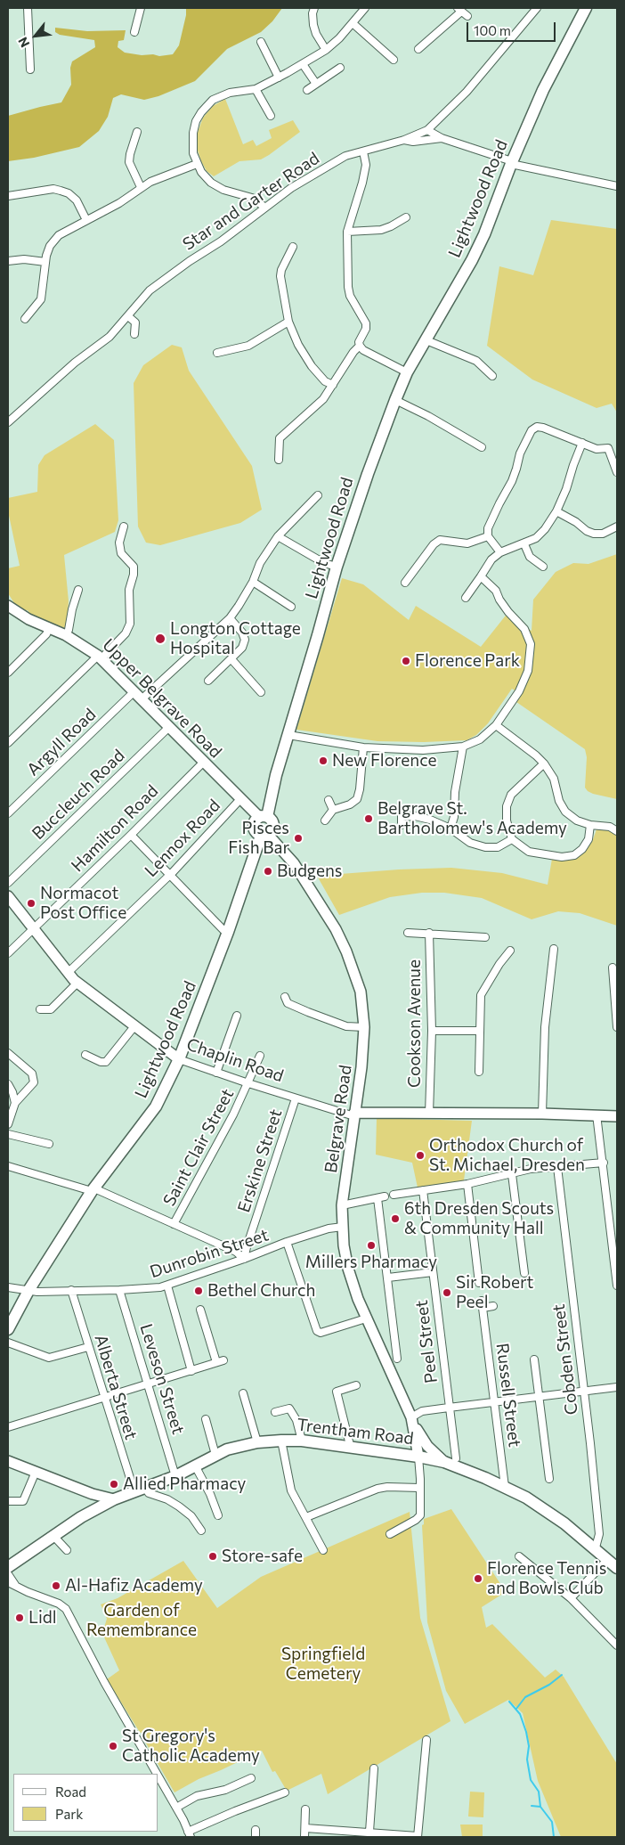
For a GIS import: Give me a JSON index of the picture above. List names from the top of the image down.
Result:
{
  "streets": {
    "main road": ["Lightwood Road", "Trentham Road"],
    "street": [
      "Star and Garter Road",
      "Upper Belgrave Road",
      "Argyll Road",
      "Buccleuch Road",
      "Hamilton Road",
      "Lennox Road",
      "Cookson Avenue",
      "Chaplin Road",
      "Belgrave Road",
      "Saint Clair Street",
      "Erskine Street",
      "Dunrobin Street",
      "Peel Street",
      "Cobden Street",
      "Leveson Street",
      "Alberta Street",
      "Russell Street"
    ]
  },
  "crossings": [
    ["Lightwood Road", "Upper Belgrave Road"],
    ["Lightwood Road", "Chaplin Road"],
    ["Lightwood Road", "Belgrave Road"],
    ["Lightwood Road", "Dunrobin Street"],
    ["Upper Belgrave Road", "Argyll Road"],
    ["Upper Belgrave Road", "Buccleuch Road"],
    ["Upper Belgrave Road", "Hamilton Road"],
    ["Upper Belgrave Road", "Lennox Road"],
    ["Upper Belgrave Road", "Belgrave Road"],
    ["Hamilton Road", "Chaplin Road"],
    ["Lennox Road", "Chaplin Road"],
    ["Cookson Avenue", "Chaplin Road"],
    ["Chaplin Road", "Belgrave Road"],
    ["Chaplin Road", "Saint Clair Street"],
    ["Chaplin Road", "Erskine Street"],
    ["Belgrave Road", "Dunrobin Street"],
    ["Belgrave Road", "Peel Street"],
    ["Belgrave Road", "Trentham Road"],
    ["Erskine Street", "Dunrobin Street"],
    ["Dunrobin Street", "Leveson Street"],
    ["Dunrobin Street", "Alberta Street"],
    ["Peel Street", "Trentham Road"],
    ["Cobden Street", "Trentham Road"],
    ["Leveson Street", "Trentham Road"],
    ["Alberta Street", "Trentham Road"],
    ["Russell Street", "Trentham Road"]
  ],
  "parks": ["Garden of Remembrance", "Springfield Cemetery"],
  "places": [
    "Longton Cottage Hospital",
    "Florence Park",
    "New Florence",
    "Belgrave St. Bartholomew's Academy",
    "Pisces Fish Bar",
    "Budgens",
    "Normacot Post Office",
    "Orthodox Church of St. Michael, Dresden",
    "6th Dresden Scouts & Community Hall",
    "Millers Pharmacy",
    "Bethel Church",
    "Sir Robert Peel",
    "Allied Pharmacy",
    "Store-safe",
    "Florence Tennis and Bowls Club",
    "Al-Hafiz Academy",
    "Lidl",
    "St Gregory's Catholic Academy"
  ],
  "legend": ["Road", "Park"],
  "scale_bar": "100 m",
  "north": "bottom left"
}
